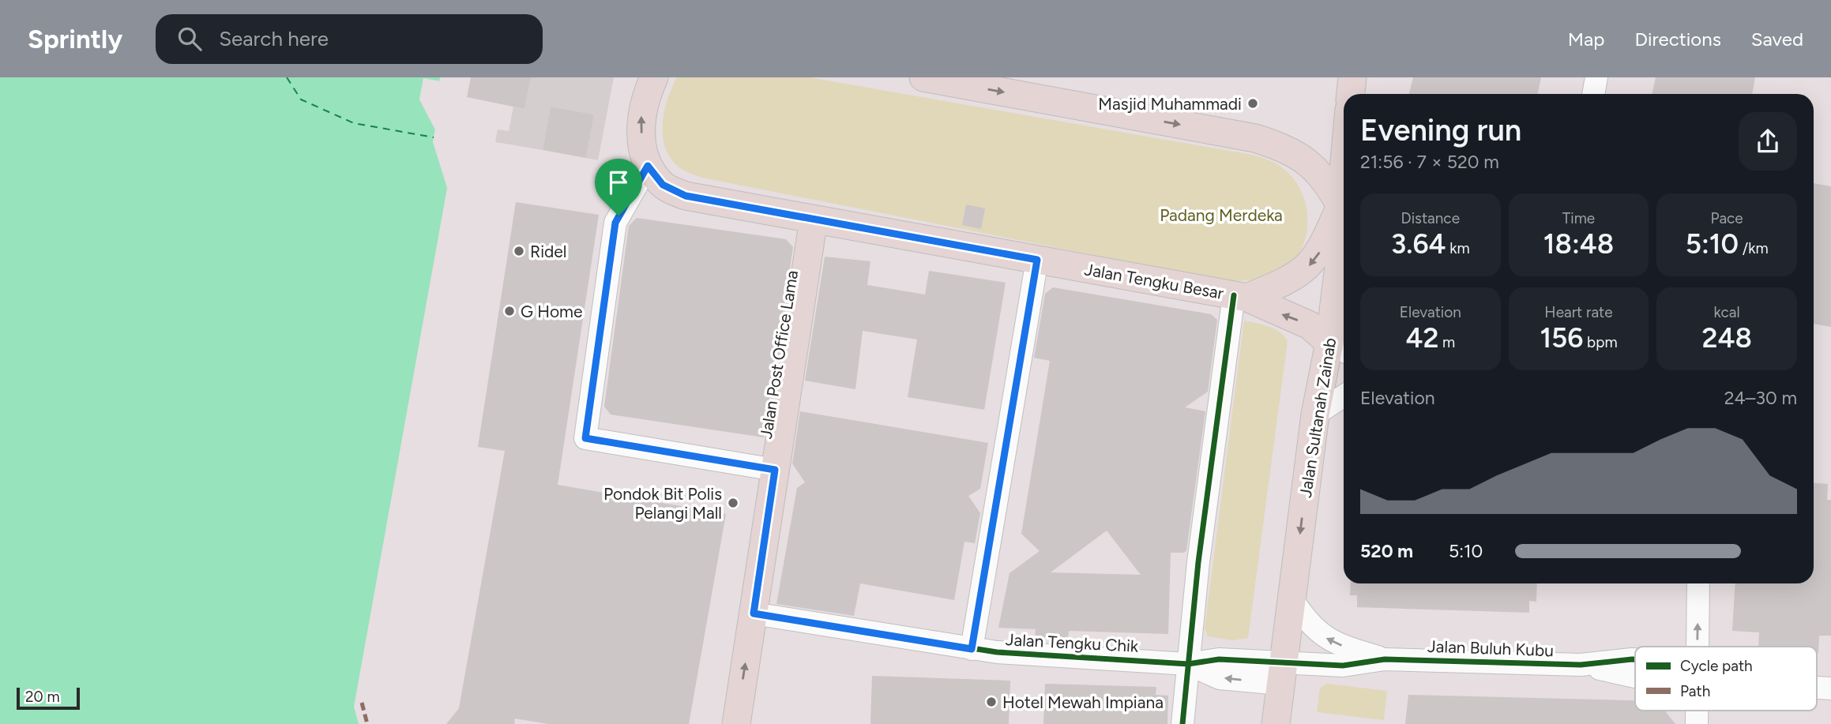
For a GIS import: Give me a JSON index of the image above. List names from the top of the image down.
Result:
{
  "streets": {
    "main road": ["Jalan Tengku Besar", "Jalan Post Office Lama", "Jalan Sultanah Zainab"],
    "street": ["Jalan Tengku Chik", "Jalan Buluh Kubu"]
  },
  "crossings": [
    ["Jalan Tengku Besar", "Jalan Post Office Lama"],
    ["Jalan Tengku Besar", "Jalan Sultanah Zainab"],
    ["Jalan Post Office Lama", "Jalan Tengku Chik"],
    ["Jalan Sultanah Zainab", "Jalan Tengku Chik"],
    ["Jalan Sultanah Zainab", "Jalan Buluh Kubu"],
    ["Jalan Tengku Chik", "Jalan Buluh Kubu"]
  ],
  "parks": ["Padang Merdeka"],
  "places": [
    "Masjid Muhammadi",
    "Ridel",
    "G Home",
    "Pondok Bit Polis Pelangi Mall",
    "Hotel Mewah Impiana"
  ],
  "legend": ["Cycle path", "Path"],
  "scale_bar": "20 m",
  "page": {
    "header": "Sprintly",
    "search": "Search here",
    "nav": ["Map", "Directions", "Saved"],
    "heading": ["Evening run", "21:56 · 7 × 520 m"],
    "stats": [
      ["Distance", "3.64 km"],
      ["Time", "18:48"],
      ["Pace", "5:10 /km"],
      ["Elevation", "42 m"],
      ["Heart rate", "156 bpm"],
      ["kcal", "248"]
    ],
    "chart": ["Elevation", "24–30 m"],
    "list": [
      {
        "name": "520 m",
        "note": "5:10"
      }
    ],
    "scale": "20 m"
  }
}
